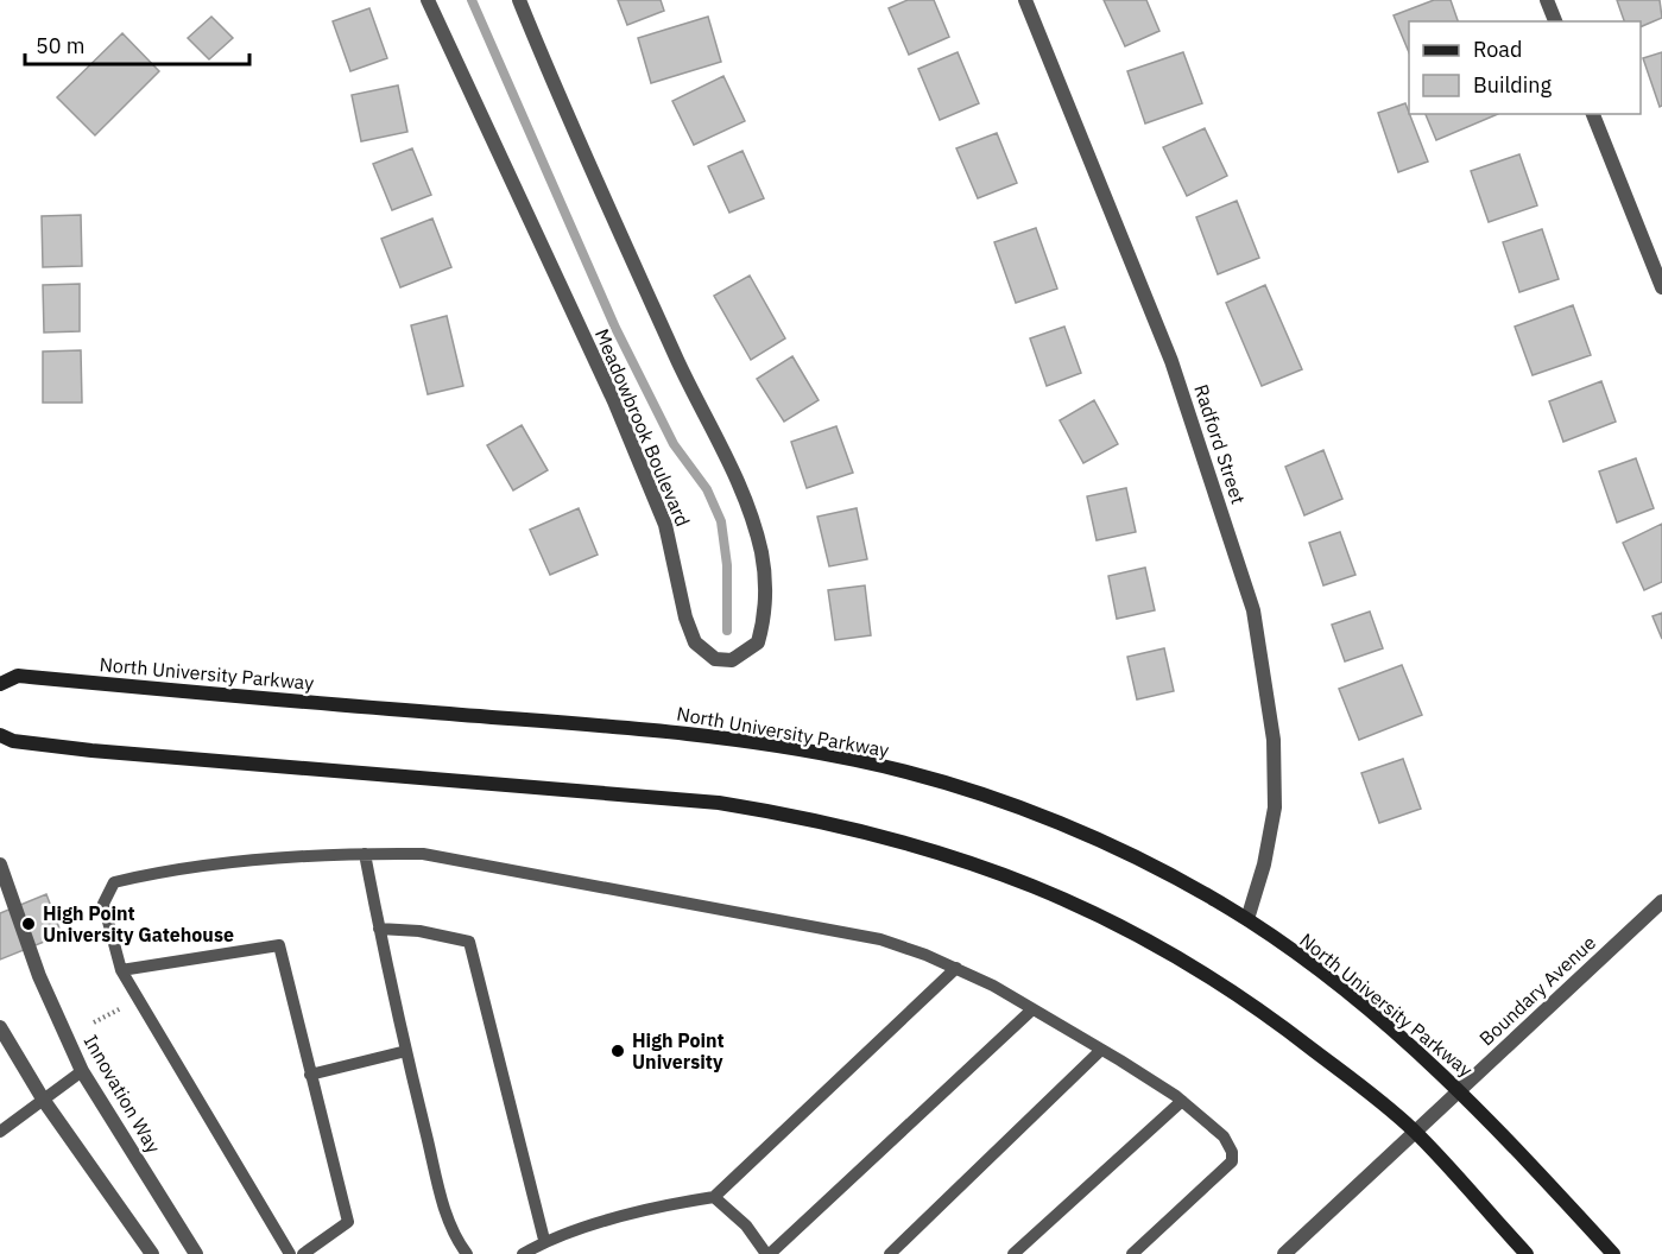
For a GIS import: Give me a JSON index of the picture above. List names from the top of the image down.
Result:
{
  "streets": {
    "main road": ["North University Parkway"],
    "street": [
      "Meadowbrook Boulevard",
      "Radford Street",
      "Boundary Avenue",
      "Innovation Way"
    ]
  },
  "crossings": [
    ["Radford Street", "North University Parkway"],
    ["North University Parkway", "Boundary Avenue"]
  ],
  "places": ["High Point University Gatehouse", "High Point University"],
  "legend": ["Road", "Building"],
  "scale_bar": "50 m"
}
